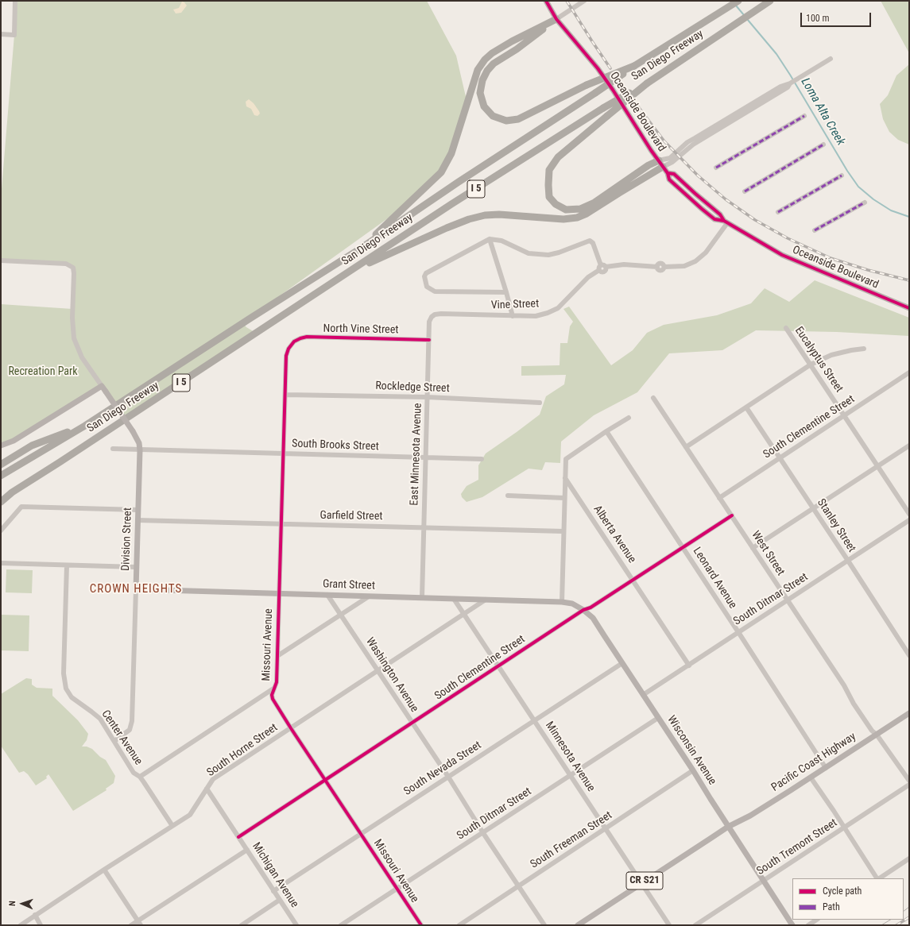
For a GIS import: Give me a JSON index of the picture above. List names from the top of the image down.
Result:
{
  "streets": {
    "highway": ["San Diego Freeway", "I 5"],
    "main road": [
      "Oceanside Boulevard",
      "Division Street",
      "Grant Street",
      "Wisconsin Avenue",
      "Pacific Coast Highway",
      "CR S21"
    ],
    "street": [
      "Vine Street",
      "North Vine Street",
      "Eucalyptus Street",
      "Rockledge Street",
      "South Clementine Street",
      "South Brooks Street",
      "East Minnesota Avenue",
      "Garfield Street",
      "Stanley Street",
      "Alberta Avenue",
      "West Street",
      "Leonard Avenue",
      "South Ditmar Street",
      "Missouri Avenue",
      "Washington Avenue",
      "Center Avenue",
      "South Horne Street",
      "Minnesota Avenue",
      "South Nevada Street",
      "South Freeman Street",
      "South Tremont Street",
      "Michigan Avenue"
    ]
  },
  "crossings": [
    ["Oceanside Boulevard", "Vine Street"],
    ["Vine Street", "East Minnesota Avenue"],
    ["North Vine Street", "East Minnesota Avenue"],
    ["North Vine Street", "Missouri Avenue"],
    ["Eucalyptus Street", "South Clementine Street"],
    ["Rockledge Street", "East Minnesota Avenue"],
    ["Rockledge Street", "Missouri Avenue"],
    ["South Clementine Street", "Stanley Street"],
    ["South Clementine Street", "Alberta Avenue"],
    ["South Clementine Street", "West Street"],
    ["South Clementine Street", "Leonard Avenue"],
    ["South Clementine Street", "Missouri Avenue"],
    ["South Clementine Street", "Washington Avenue"],
    ["South Clementine Street", "Wisconsin Avenue"],
    ["South Clementine Street", "Minnesota Avenue"],
    ["South Clementine Street", "Michigan Avenue"],
    ["South Brooks Street", "East Minnesota Avenue"],
    ["South Brooks Street", "Division Street"],
    ["South Brooks Street", "Missouri Avenue"],
    ["East Minnesota Avenue", "Garfield Street"],
    ["East Minnesota Avenue", "Grant Street"],
    ["Garfield Street", "Division Street"],
    ["Garfield Street", "Missouri Avenue"],
    ["Stanley Street", "South Ditmar Street"],
    ["Alberta Avenue", "South Ditmar Street"],
    ["Division Street", "Grant Street"],
    ["Division Street", "Center Avenue"],
    ["West Street", "South Ditmar Street"],
    ["West Street", "Pacific Coast Highway"],
    ["Leonard Avenue", "South Ditmar Street"],
    ["Leonard Avenue", "Pacific Coast Highway"],
    ["Grant Street", "Missouri Avenue"],
    ["Grant Street", "Washington Avenue"],
    ["Grant Street", "South Horne Street"],
    ["Grant Street", "Wisconsin Avenue"],
    ["Grant Street", "Minnesota Avenue"],
    ["South Ditmar Street", "Missouri Avenue"],
    ["South Ditmar Street", "Washington Avenue"],
    ["South Ditmar Street", "Wisconsin Avenue"],
    ["South Ditmar Street", "Minnesota Avenue"],
    ["Missouri Avenue", "South Horne Street"],
    ["Missouri Avenue", "South Nevada Street"],
    ["Washington Avenue", "South Horne Street"],
    ["Washington Avenue", "South Nevada Street"],
    ["Washington Avenue", "South Freeman Street"],
    ["Center Avenue", "South Horne Street"],
    ["South Horne Street", "Minnesota Avenue"],
    ["South Horne Street", "Michigan Avenue"],
    ["Wisconsin Avenue", "Pacific Coast Highway"],
    ["Wisconsin Avenue", "South Nevada Street"],
    ["Wisconsin Avenue", "South Freeman Street"],
    ["Wisconsin Avenue", "South Tremont Street"],
    ["Wisconsin Avenue", "CR S21"],
    ["Minnesota Avenue", "South Nevada Street"],
    ["Minnesota Avenue", "South Freeman Street"],
    ["Minnesota Avenue", "CR S21"],
    ["Pacific Coast Highway", "CR S21"],
    ["South Nevada Street", "Michigan Avenue"]
  ],
  "districts": ["CROWN HEIGHTS"],
  "water": ["Loma Alta Creek"],
  "parks": ["Recreation Park"],
  "legend": ["Cycle path", "Path"],
  "scale_bar": "100 m",
  "north": "left"
}
